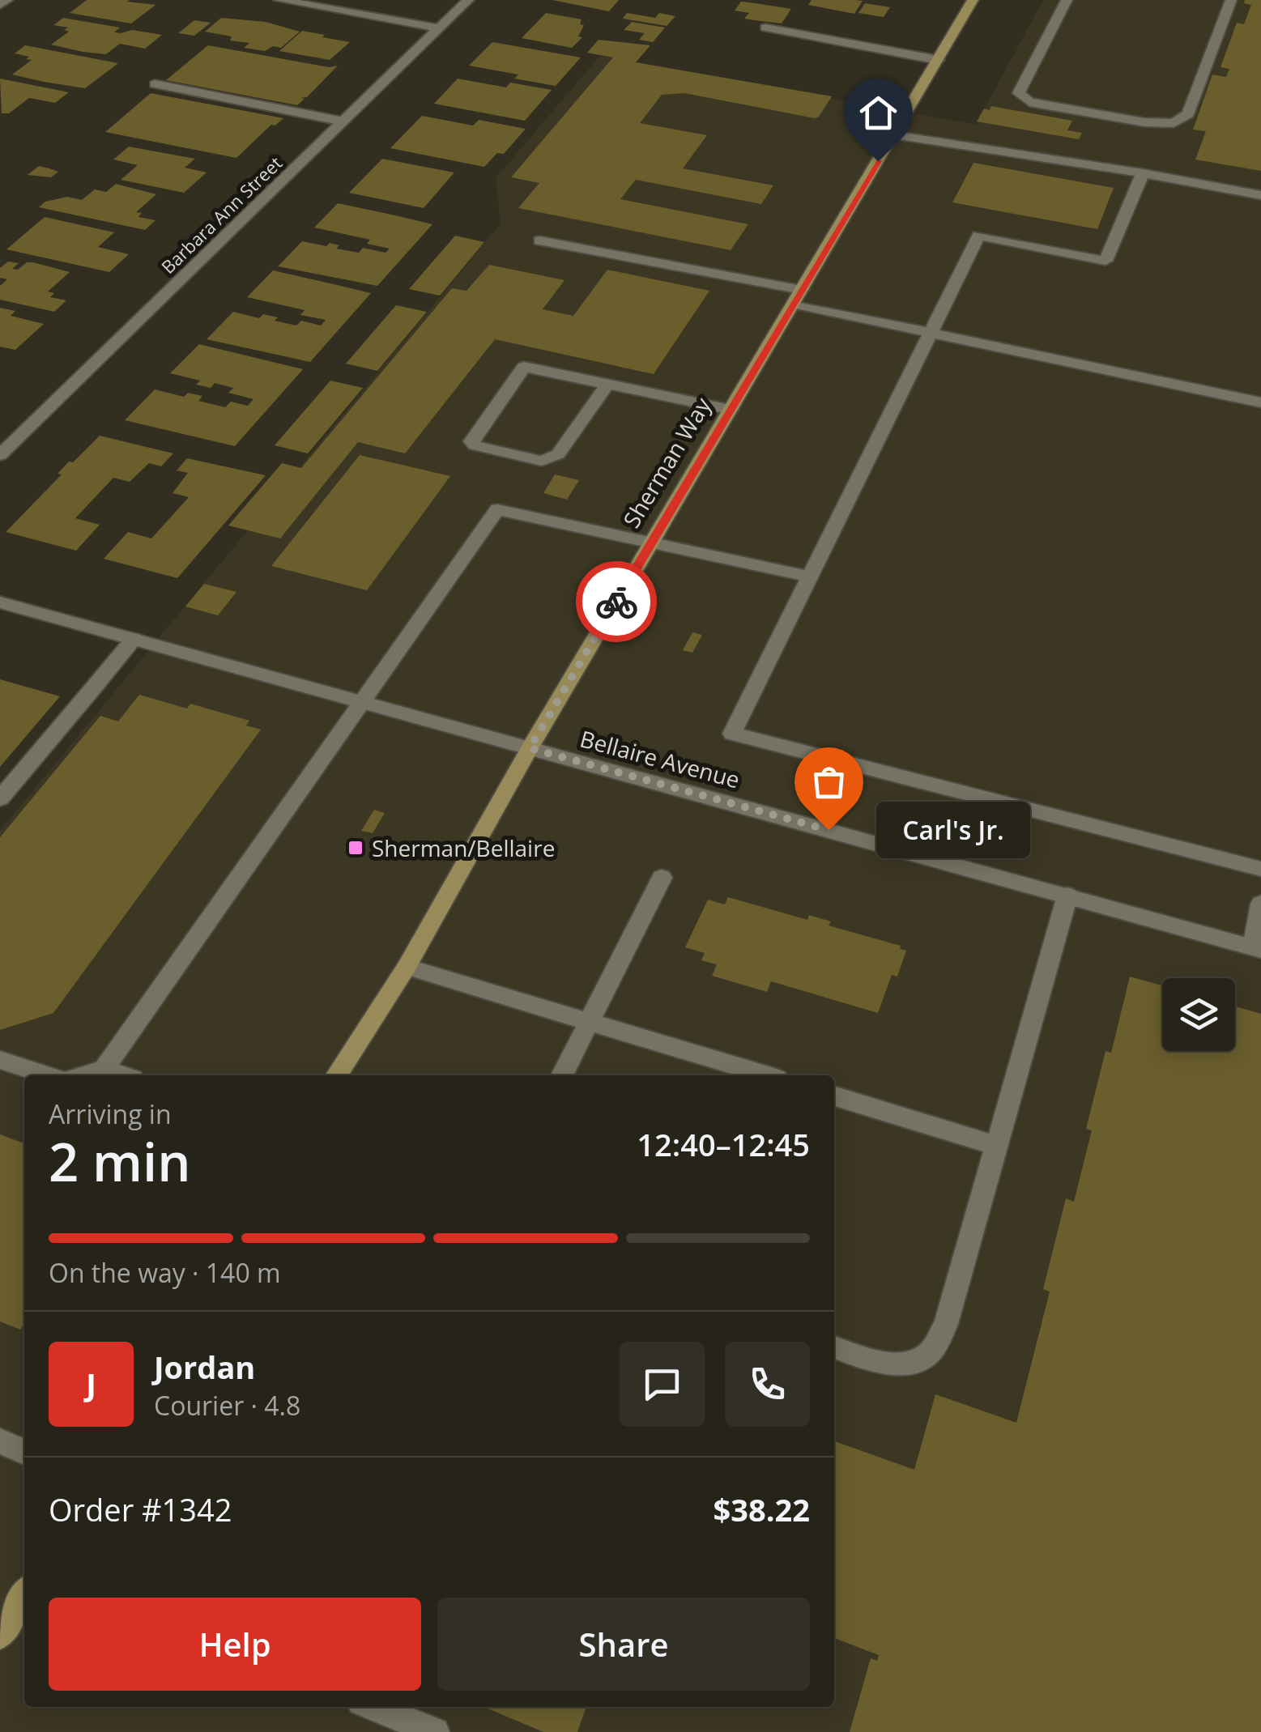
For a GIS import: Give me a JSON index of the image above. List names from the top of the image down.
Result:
{
  "streets": {
    "main road": ["Sherman Way"],
    "street": ["Barbara Ann Street", "Bellaire Avenue"]
  },
  "crossings": [
    ["Sherman Way", "Bellaire Avenue"]
  ],
  "places": {
    "other": ["Carl's Jr."],
    "transit": ["Sherman/Bellaire"]
  },
  "page": {
    "bubble": "Carl's Jr.",
    "heading": ["2 min", "Arriving in", "12:40–12:45"],
    "panel": [
      "Jordan",
      "Courier · 4.8",
      "Order #1342",
      "$38.22"
    ],
    "bar": "On the way · 140 m",
    "round": "J",
    "buttons": ["Help", "Share"]
  }
}
